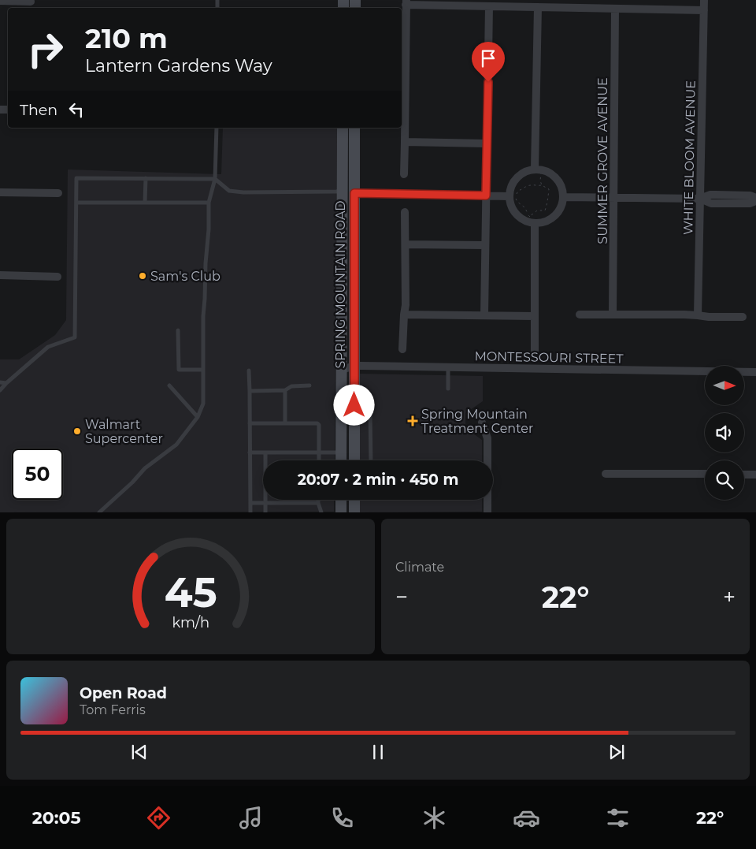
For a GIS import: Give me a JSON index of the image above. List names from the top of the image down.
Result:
{
  "streets": {
    "main road": ["SPRING MOUNTAIN ROAD"],
    "street": ["WHITE BLOOM AVENUE", "SUMMER GROVE AVENUE", "MONTESSOURI STREET"]
  },
  "crossings": [
    ["SPRING MOUNTAIN ROAD", "MONTESSOURI STREET"]
  ],
  "places": {
    "other": ["Sam's Club", "Walmart Supercenter"],
    "health": ["Spring Mountain Treatment Center"]
  },
  "north": "right",
  "page": {
    "turn": ["210 m", "Lantern Gardens Way"],
    "then": "Then",
    "limit": "50",
    "trip": "20:07 · 2 min · 450 m",
    "tile": "Climate",
    "heat": ["−", "22°", "+"],
    "song": ["Open Road", "Tom Ferris"],
    "tabs": ["20:05", "22°"],
    "gauge": ["45", "km/h"]
  }
}
